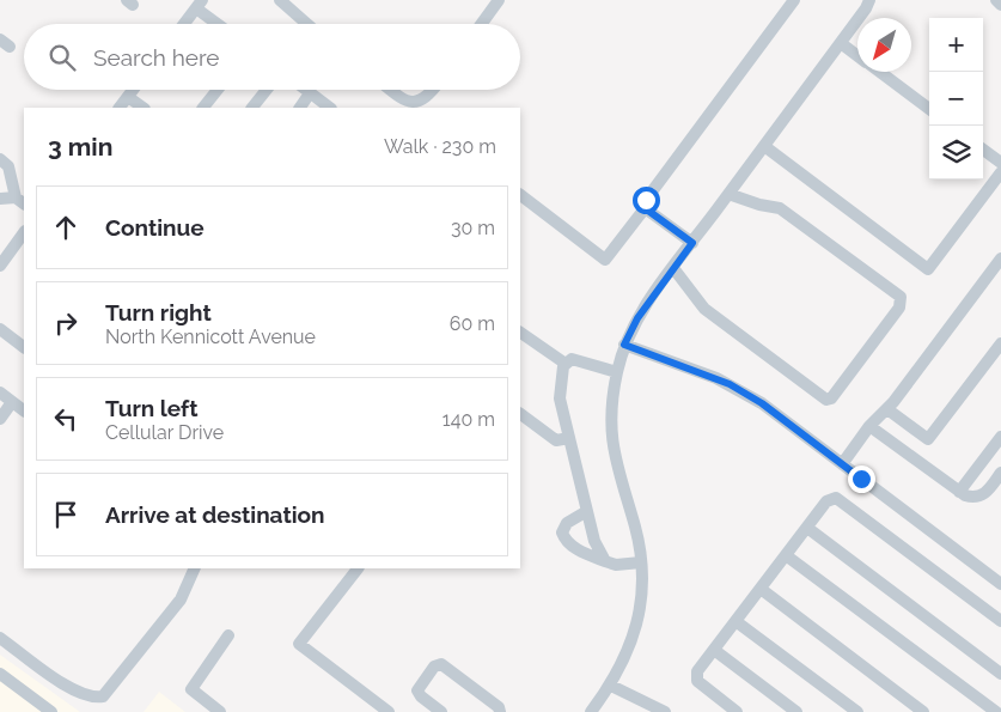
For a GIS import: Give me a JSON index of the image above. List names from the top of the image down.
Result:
{
  "north": "bottom left",
  "page": {
    "map_buttons": ["+", "−"],
    "search": "Search here",
    "heading": ["3 min", "Walk · 230 m"],
    "list": [
      ["Continue", "30 m"],
      ["Turn right", "North Kennicott Avenue", "60 m"],
      ["Turn left", "Cellular Drive", "140 m"],
      "Arrive at destination"
    ]
  }
}
